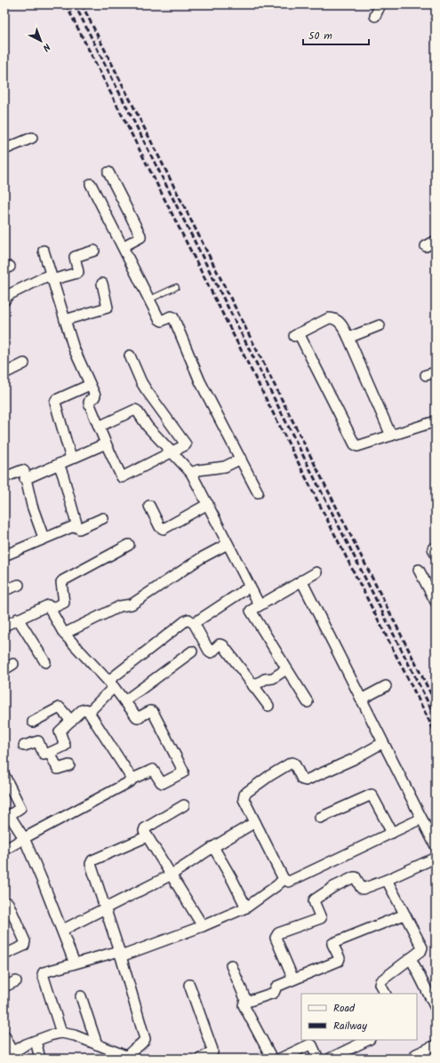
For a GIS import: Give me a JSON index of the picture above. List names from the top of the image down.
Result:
{
  "legend": ["Road", "Railway"],
  "scale_bar": "50 m",
  "north": "bottom right"
}
